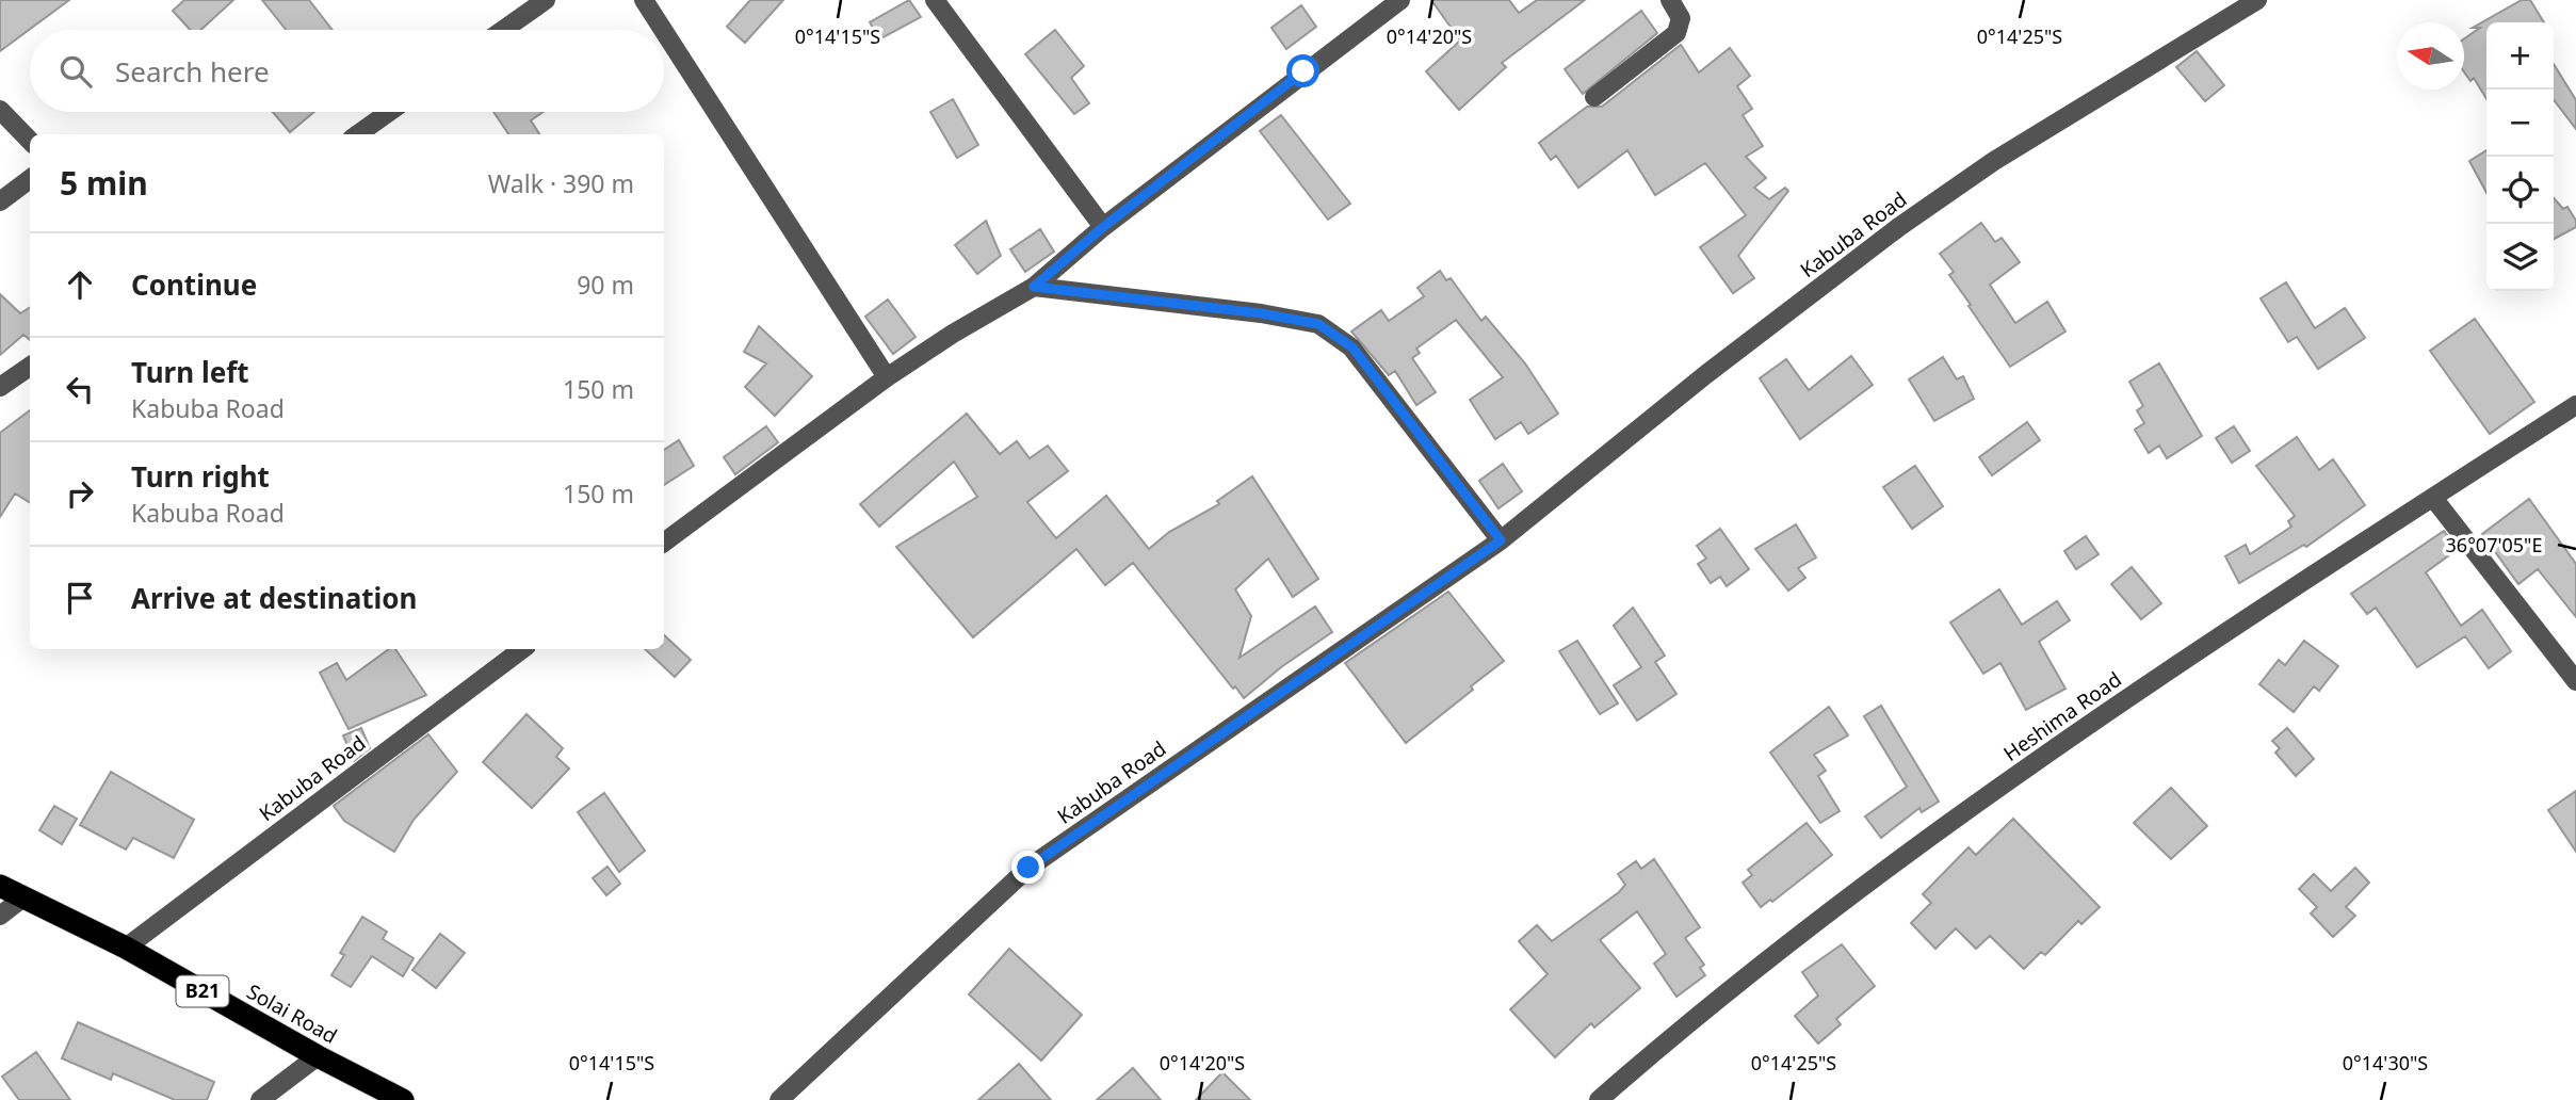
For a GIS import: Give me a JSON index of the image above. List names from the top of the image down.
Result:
{
  "streets": {
    "highway": ["B21", "Solai Road"],
    "street": ["Kabuba Road", "Heshima Road"]
  },
  "crossings": [
    ["Kabuba Road", "Solai Road"]
  ],
  "north": "left",
  "page": {
    "map_buttons": ["+", "−"],
    "search": "Search here",
    "heading": ["5 min", "Walk · 390 m"],
    "list": [
      ["Continue", "90 m"],
      ["Turn left", "Kabuba Road", "150 m"],
      ["Turn right", "Kabuba Road", "150 m"],
      "Arrive at destination"
    ]
  },
  "coordinates": [
    "0°14'15\"S",
    "0°14'20\"S",
    "0°14'25\"S",
    "36°07'05\"E",
    "0°14'30\"S"
  ]
}
